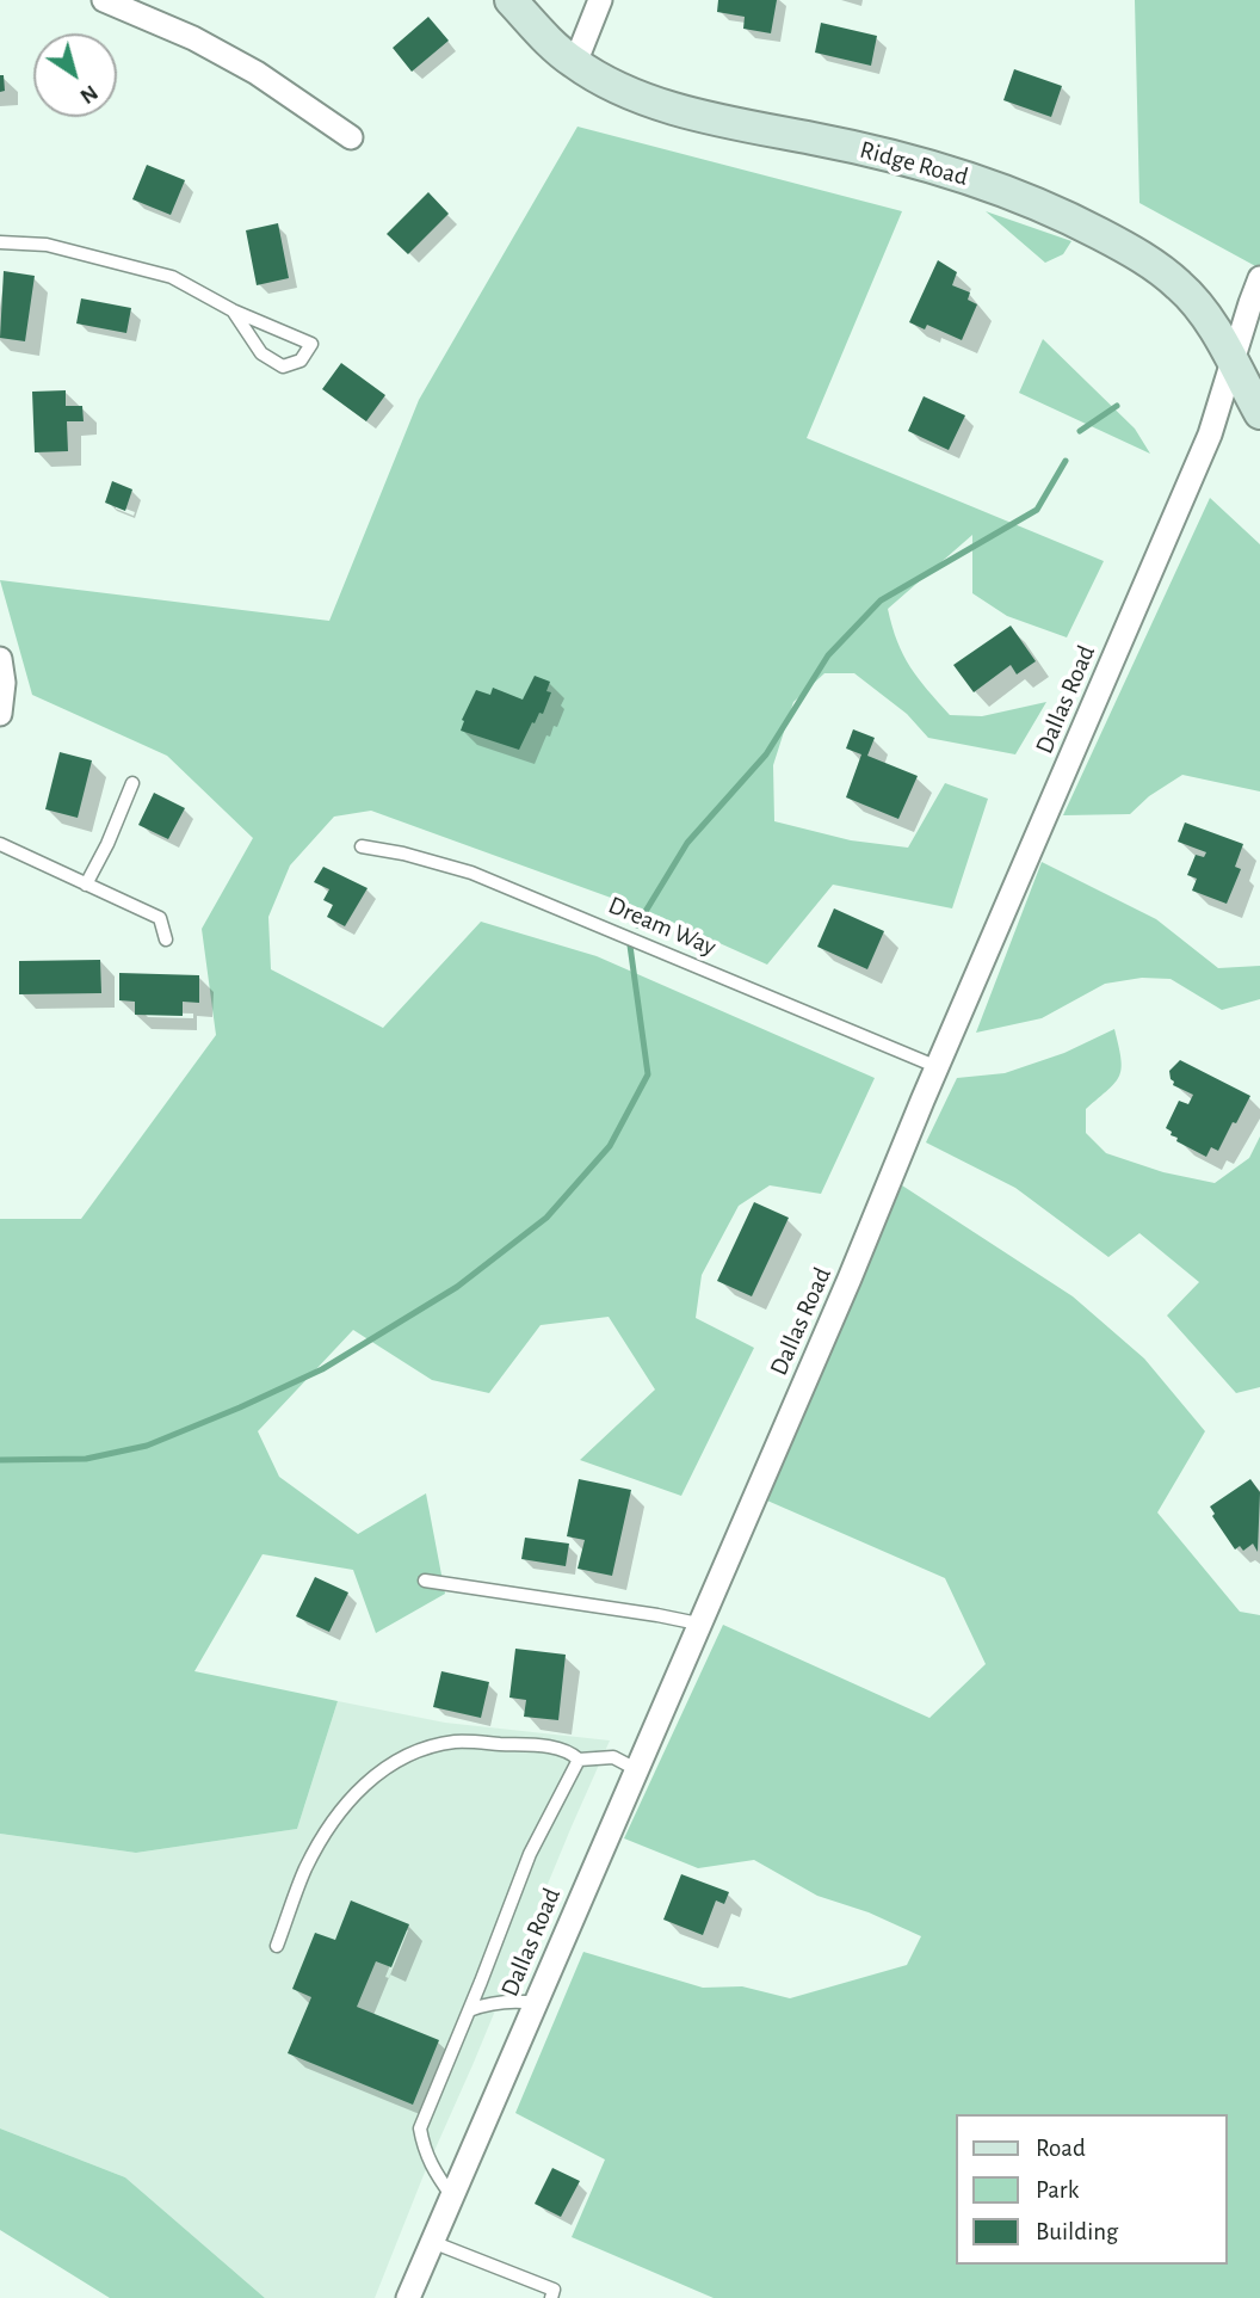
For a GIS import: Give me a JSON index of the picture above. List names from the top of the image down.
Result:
{
  "streets": {
    "street": ["Ridge Road", "Dallas Road"],
    "lane": ["Dream Way"]
  },
  "crossings": [
    ["Ridge Road", "Dallas Road"],
    ["Dallas Road", "Dream Way"]
  ],
  "legend": ["Road", "Park", "Building"],
  "north": "bottom right"
}
